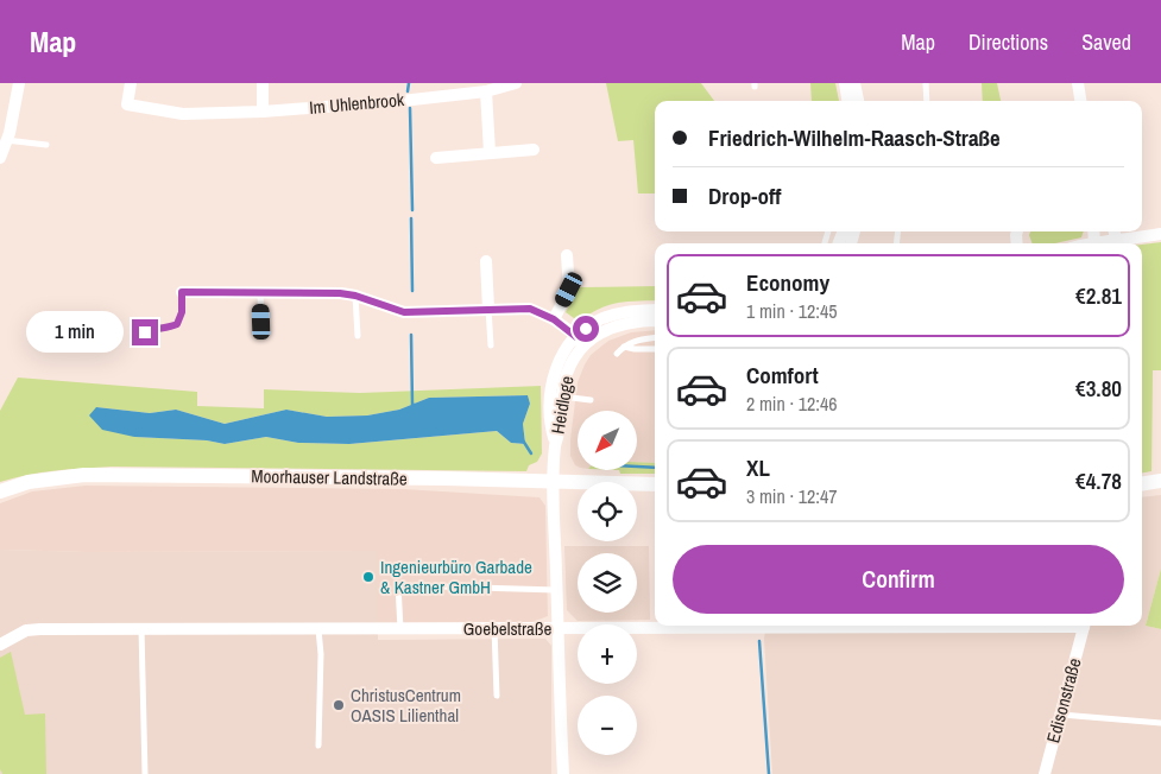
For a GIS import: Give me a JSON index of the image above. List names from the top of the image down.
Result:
{
  "streets": {
    "street": [
      "Im Uhlenbrook",
      "Heidloge",
      "Moorhauser Landstraße",
      "Goebelstraße",
      "Edisonstraße"
    ]
  },
  "crossings": [
    ["Heidloge", "Moorhauser Landstraße"],
    ["Heidloge", "Goebelstraße"]
  ],
  "places": ["Ingenieurbüro Garbade & Kastner GmbH", "ChristusCentrum OASIS Lilienthal"],
  "north": "bottom left",
  "page": {
    "header": "Map",
    "nav": ["Map", "Directions", "Saved"],
    "banner": ["Friedrich-Wilhelm-Raasch-Straße", "Drop-off"],
    "list": [
      {
        "name": "Economy",
        "note": "1 min · 12:45",
        "value": "€2.81"
      },
      {
        "name": "Comfort",
        "note": "2 min · 12:46",
        "value": "€3.80"
      },
      {
        "name": "XL",
        "note": "3 min · 12:47",
        "value": "€4.78"
      }
    ],
    "bubble": "1 min",
    "map_buttons": ["+", "−"],
    "buttons": "Confirm"
  }
}
